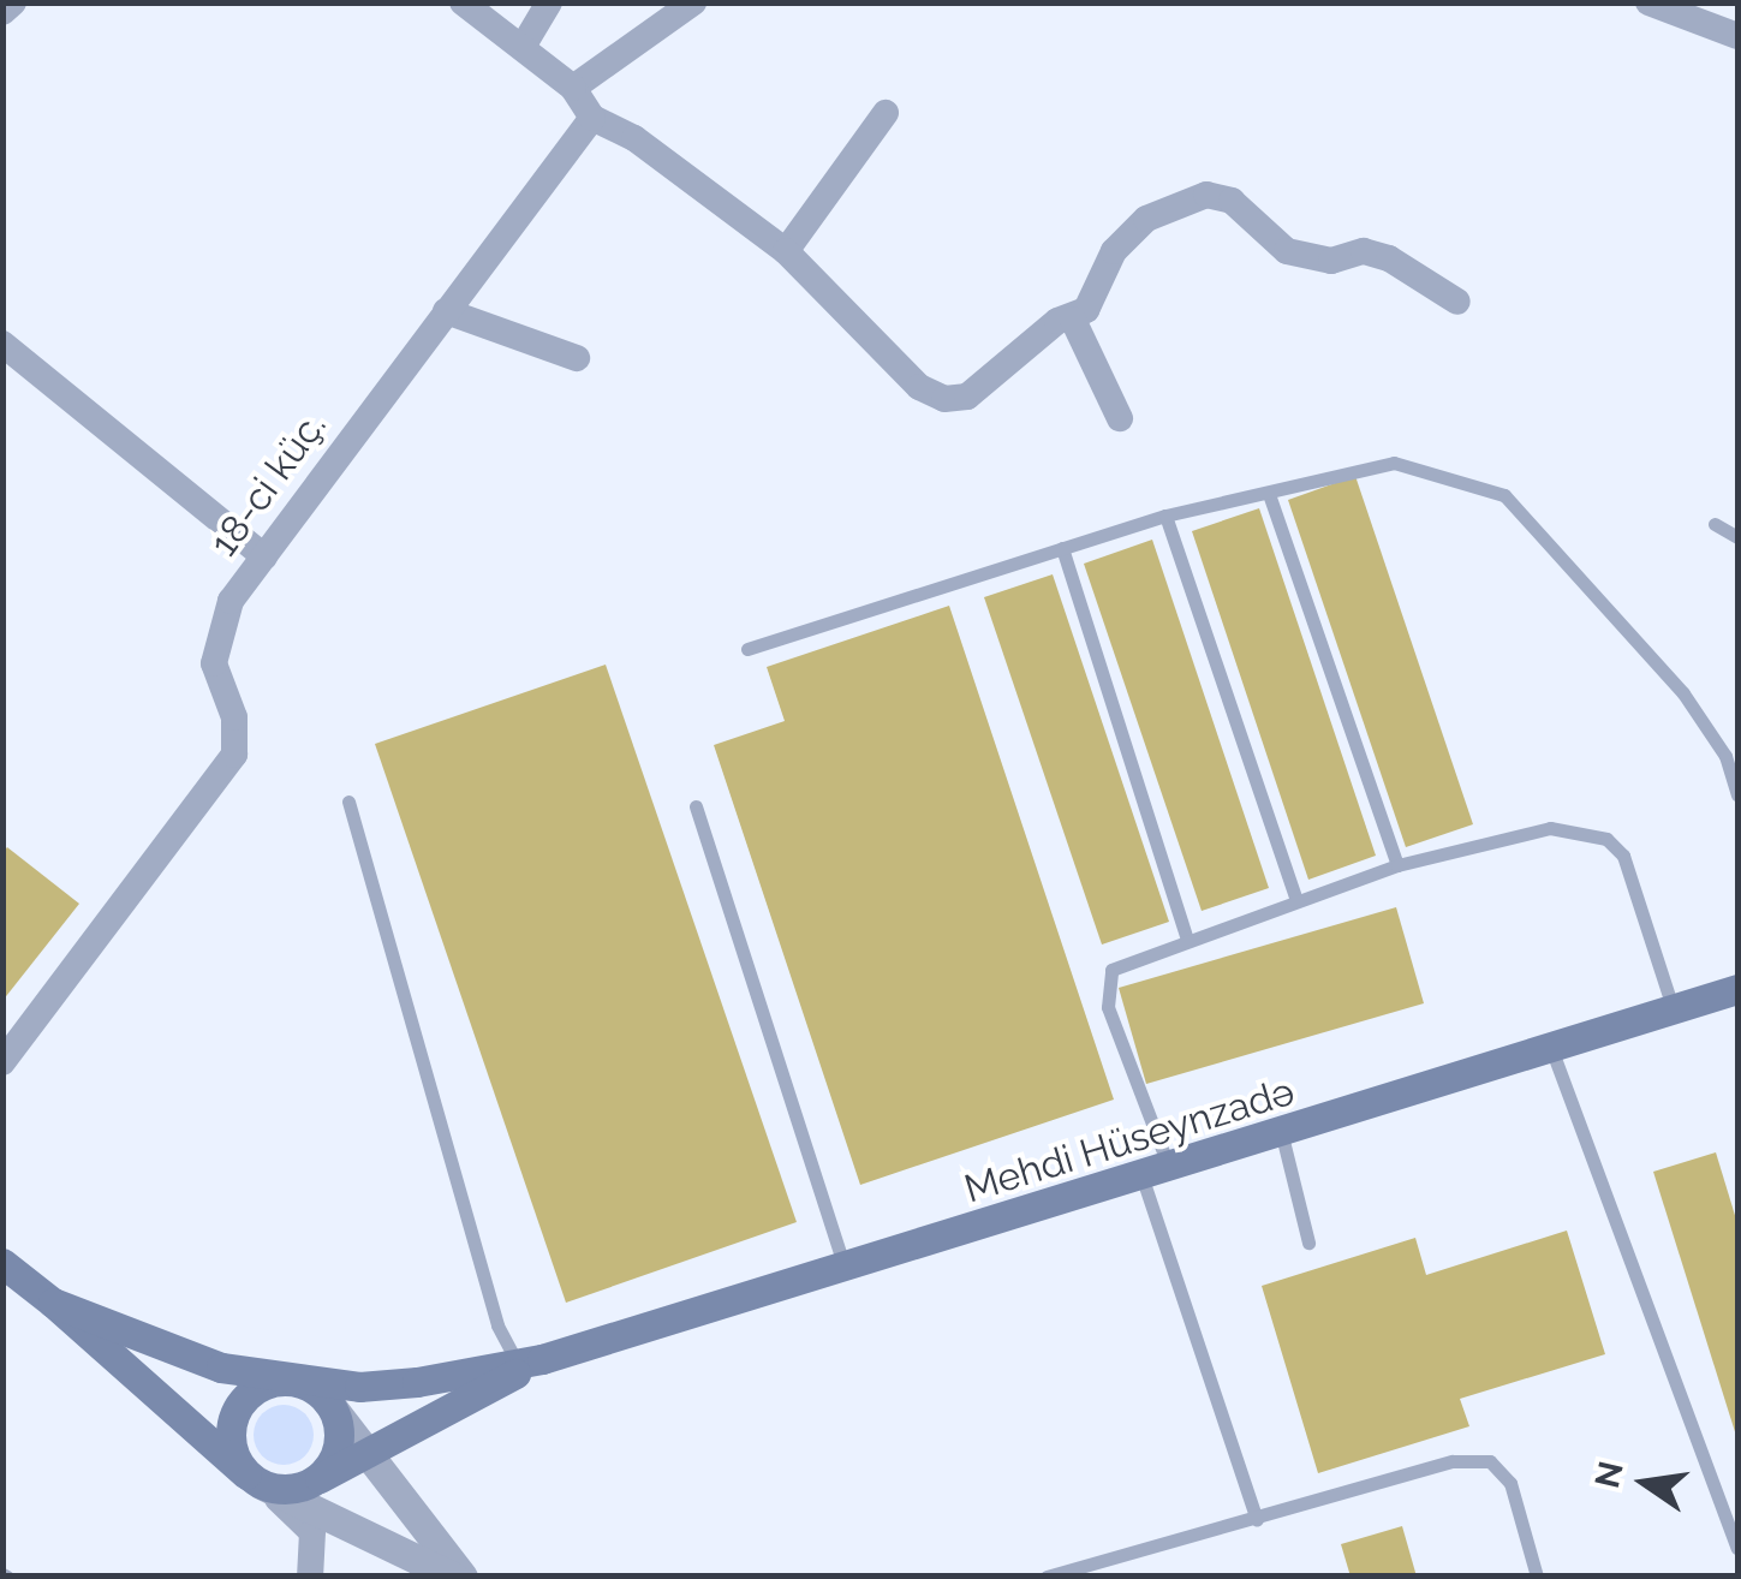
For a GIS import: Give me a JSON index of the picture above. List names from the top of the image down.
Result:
{
  "streets": {
    "main road": ["Mehdi Hüseynzadə"],
    "street": ["18-ci küç."]
  },
  "north": "left"
}
